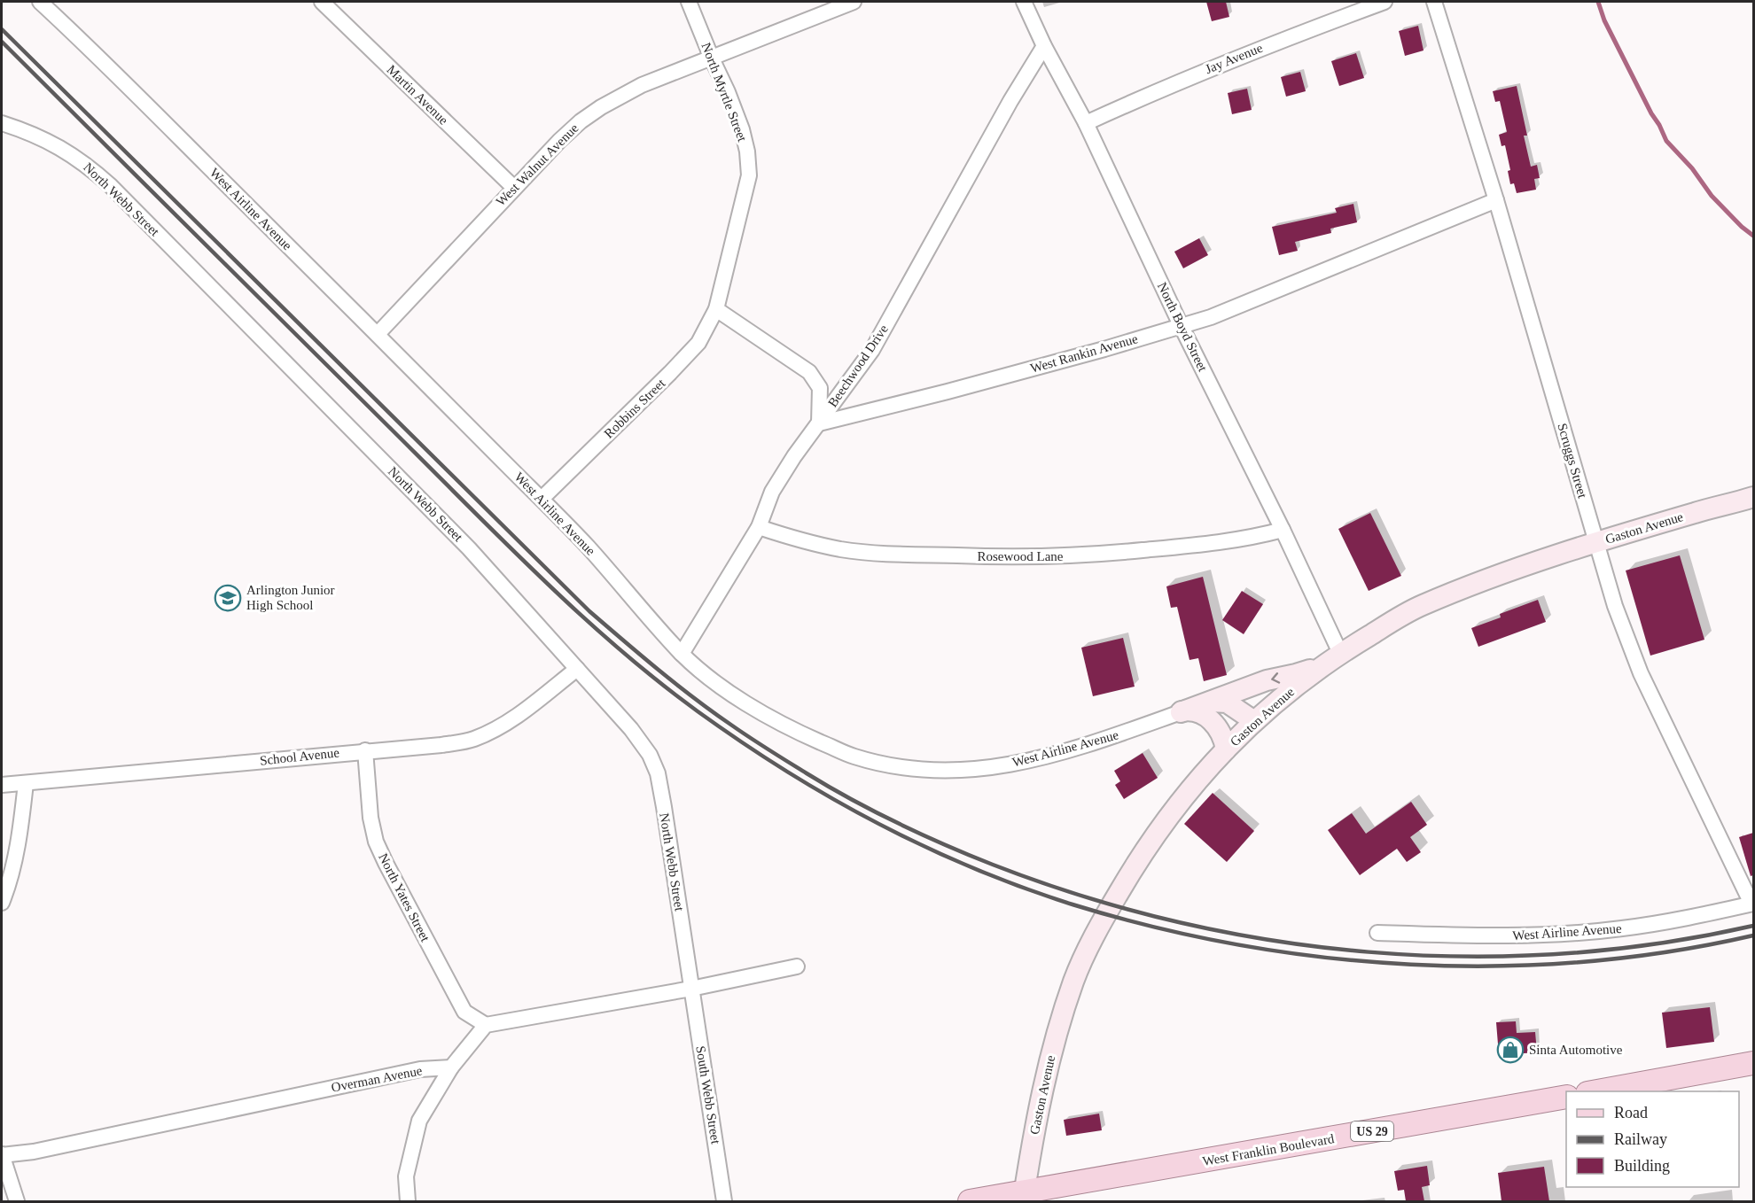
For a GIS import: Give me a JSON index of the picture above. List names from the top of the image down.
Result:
{
  "streets": {
    "main road": ["Gaston Avenue", "US 29", "West Franklin Boulevard"],
    "street": [
      "Jay Avenue",
      "North Myrtle Street",
      "Martin Avenue",
      "West Walnut Avenue",
      "North Webb Street",
      "West Airline Avenue",
      "North Boyd Street",
      "West Rankin Avenue",
      "Beechwood Drive",
      "Robbins Street",
      "Scruggs Street",
      "Rosewood Lane",
      "School Avenue",
      "North Yates Street",
      "Overman Avenue",
      "South Webb Street"
    ]
  },
  "crossings": [
    ["Jay Avenue", "North Boyd Street"],
    ["North Myrtle Street", "West Walnut Avenue"],
    ["North Myrtle Street", "Robbins Street"],
    ["Martin Avenue", "West Walnut Avenue"],
    ["West Walnut Avenue", "West Airline Avenue"],
    ["North Webb Street", "School Avenue"],
    ["North Webb Street", "South Webb Street"],
    ["West Airline Avenue", "Beechwood Drive"],
    ["West Airline Avenue", "Robbins Street"],
    ["West Airline Avenue", "Scruggs Street"],
    ["North Boyd Street", "West Rankin Avenue"],
    ["North Boyd Street", "Beechwood Drive"],
    ["North Boyd Street", "Gaston Avenue"],
    ["North Boyd Street", "Rosewood Lane"],
    ["West Rankin Avenue", "Beechwood Drive"],
    ["West Rankin Avenue", "Scruggs Street"],
    ["Beechwood Drive", "Rosewood Lane"],
    ["Scruggs Street", "Gaston Avenue"],
    ["Gaston Avenue", "West Franklin Boulevard"],
    ["School Avenue", "North Yates Street"]
  ],
  "places": {
    "school or university": ["Arlington Junior High School"],
    "shop": ["Sinta Automotive"]
  },
  "legend": ["Road", "Railway", "Building"]
}
